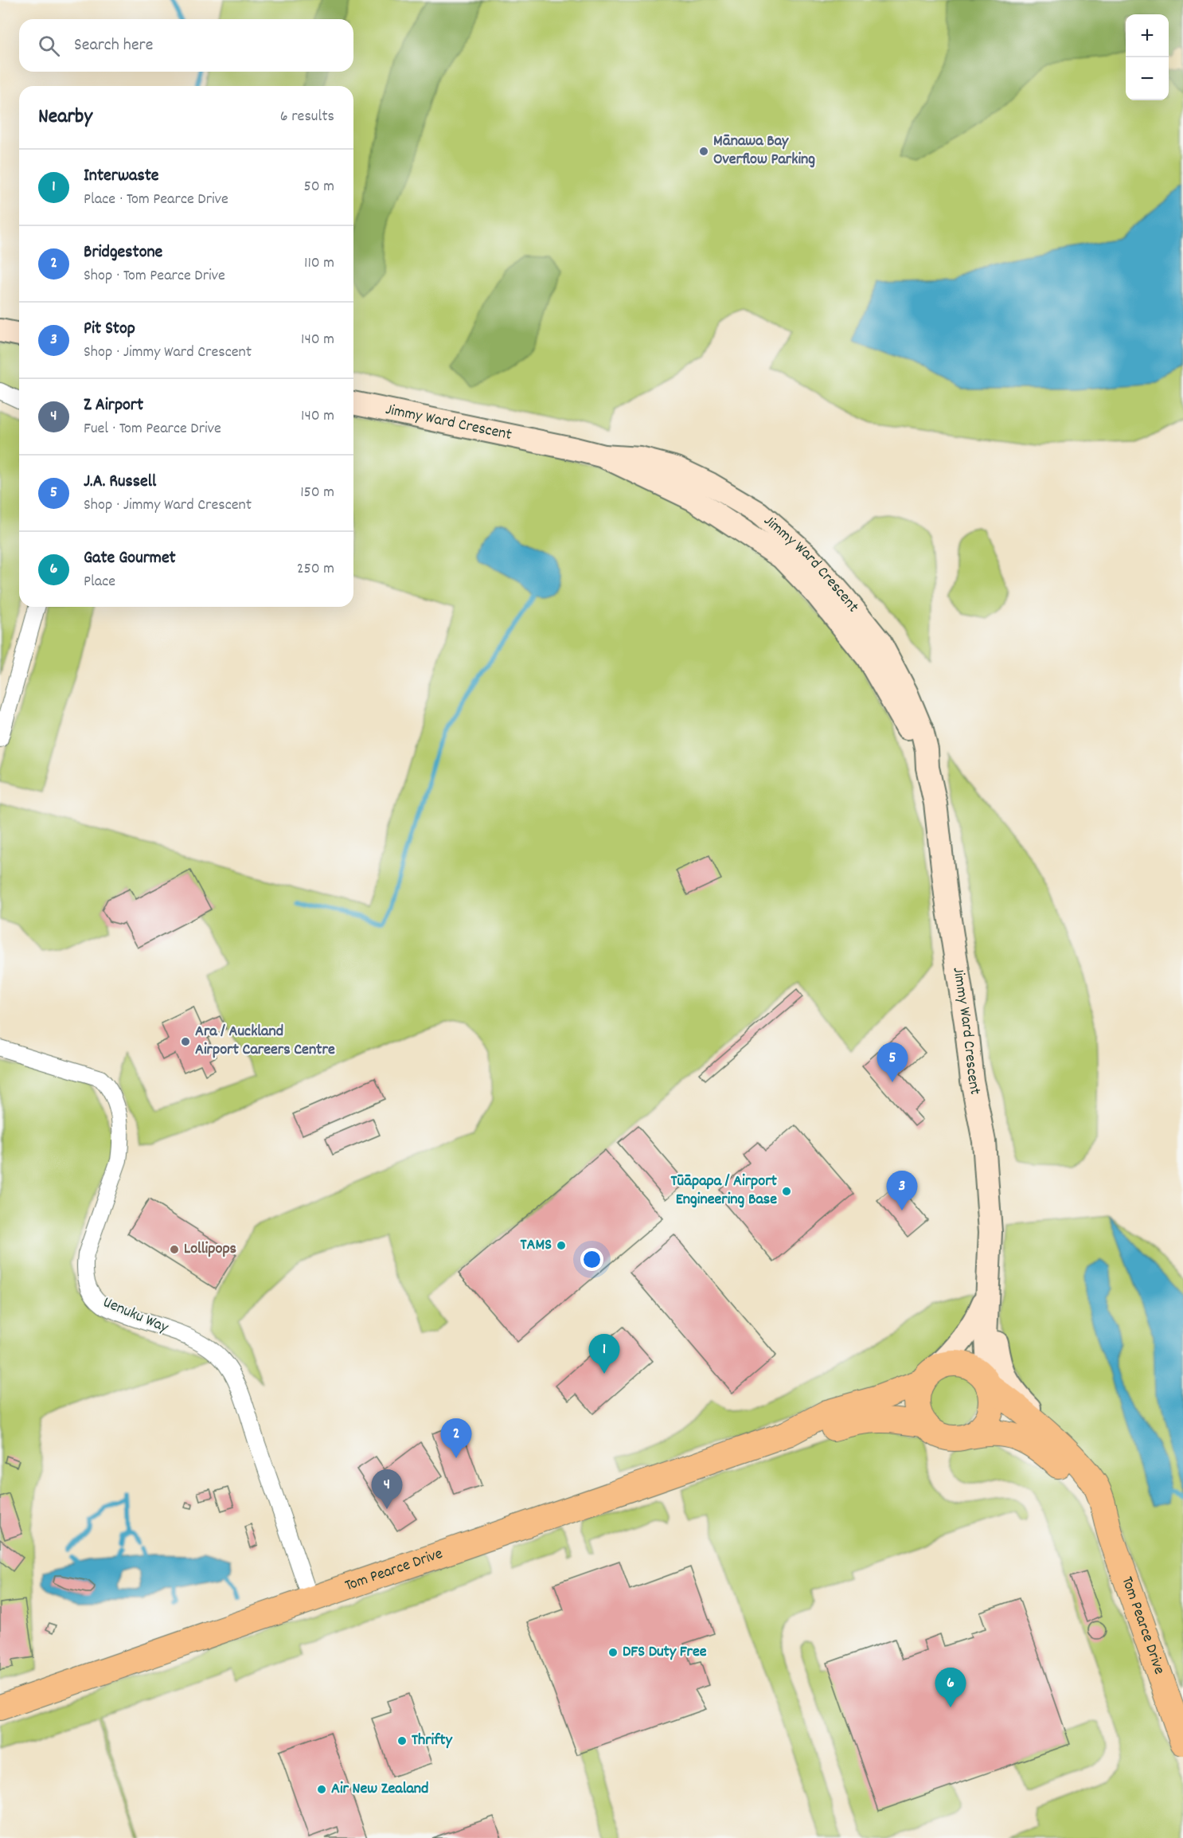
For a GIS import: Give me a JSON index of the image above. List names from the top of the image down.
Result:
{
  "streets": {
    "main road": ["Tom Pearce Drive"],
    "street": ["Jimmy Ward Crescent", "Uenuku Way"]
  },
  "crossings": [
    ["Jimmy Ward Crescent", "Tom Pearce Drive"],
    ["Uenuku Way", "Tom Pearce Drive"]
  ],
  "places": [
    "Mānawa Bay Overflow Parking",
    "Ara / Auckland Airport Careers Centre",
    "Tūāpapa / Airport Engineering Base",
    "TAMS",
    "Lollipops",
    "DFS Duty Free",
    "Thrifty",
    "Air New Zealand"
  ],
  "page": {
    "map_buttons": ["+", "−"],
    "search": "Search here",
    "heading": ["Nearby", "6 results"],
    "list": [
      {
        "mark": "1",
        "name": "Interwaste",
        "note": "Place · Tom Pearce Drive",
        "value": "50 m"
      },
      {
        "mark": "2",
        "name": "Bridgestone",
        "note": "Shop · Tom Pearce Drive",
        "value": "110 m"
      },
      {
        "mark": "3",
        "name": "Pit Stop",
        "note": "Shop · Jimmy Ward Crescent",
        "value": "140 m"
      },
      {
        "mark": "4",
        "name": "Z Airport",
        "note": "Fuel · Tom Pearce Drive",
        "value": "140 m"
      },
      {
        "mark": "5",
        "name": "J.A. Russell",
        "note": "Shop · Jimmy Ward Crescent",
        "value": "150 m"
      },
      {
        "mark": "6",
        "name": "Gate Gourmet",
        "note": "Place",
        "value": "250 m"
      }
    ],
    "pins": [
      "5",
      "3",
      "1",
      "2",
      "4",
      "6"
    ]
  }
}
